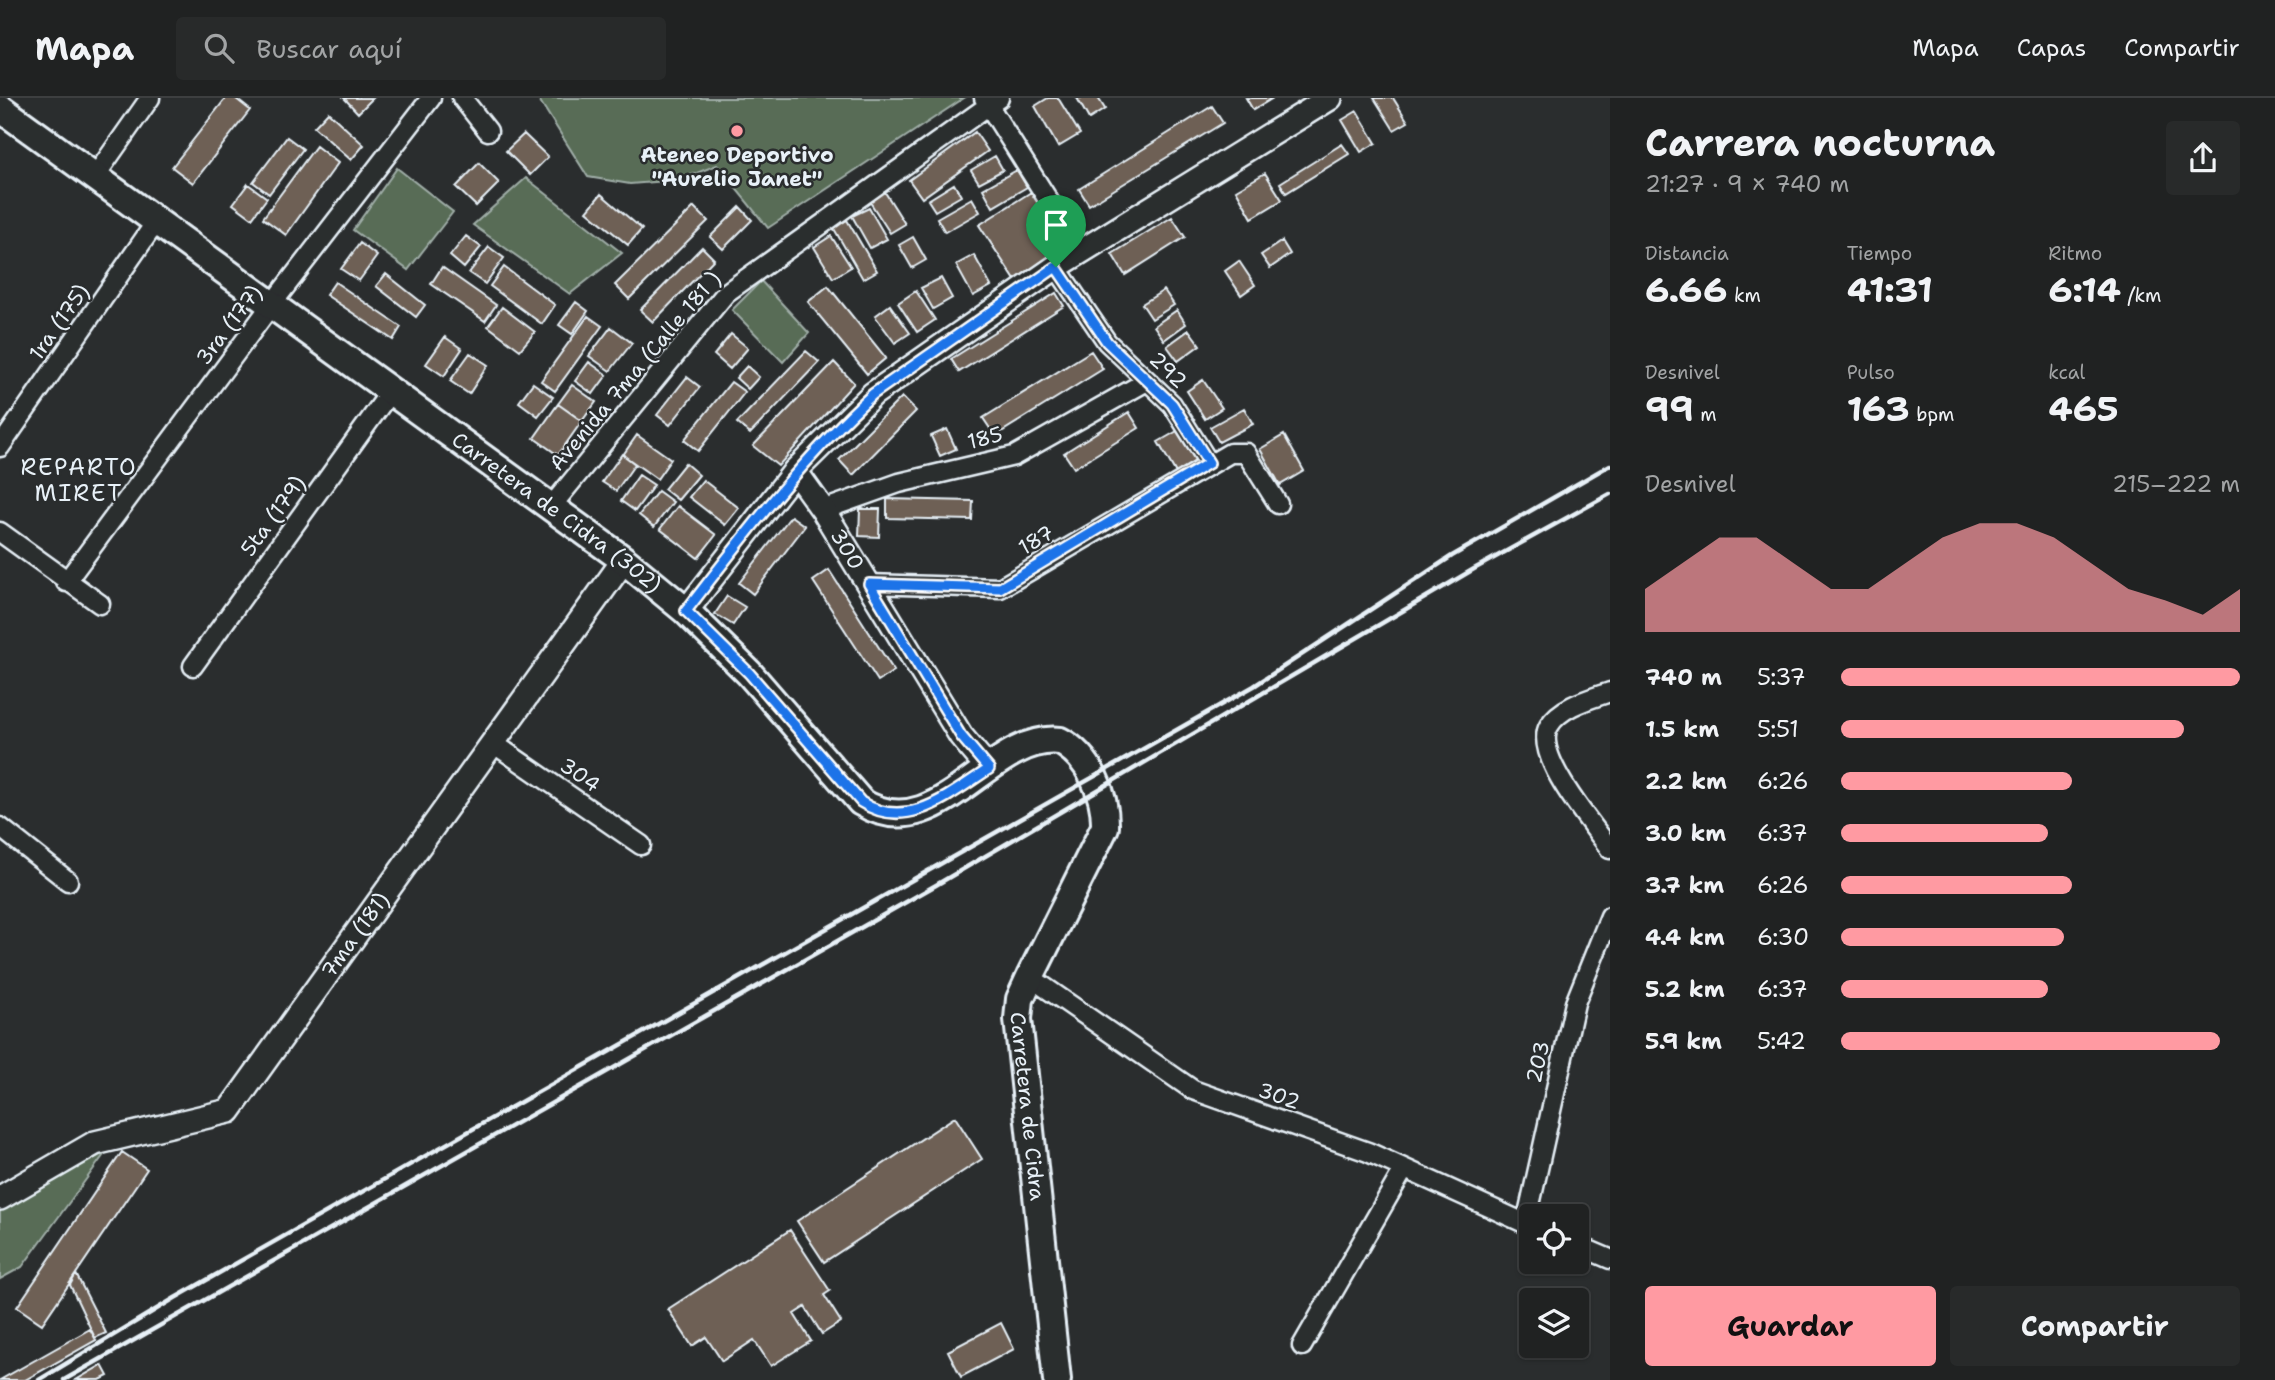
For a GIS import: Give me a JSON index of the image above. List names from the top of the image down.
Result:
{
  "streets": {
    "main road": ["Carretera de Cidra (302)", "Carretera de Cidra"],
    "street": [
      "1ra (175)",
      "3ra (177)",
      "292",
      "Avenida 7ma (Calle 181 )",
      "185",
      "5ta (179)",
      "187",
      "300",
      "304",
      "7ma (181)",
      "203",
      "302"
    ]
  },
  "crossings": [
    ["1ra (175)", "Carretera de Cidra (302)"],
    ["3ra (177)", "Carretera de Cidra (302)"],
    ["292", "185"],
    ["292", "187"],
    ["Avenida 7ma (Calle 181 )", "Carretera de Cidra (302)"],
    ["185", "300"],
    ["Carretera de Cidra (302)", "5ta (179)"],
    ["Carretera de Cidra (302)", "300"],
    ["Carretera de Cidra (302)", "7ma (181)"],
    ["Carretera de Cidra (302)", "Carretera de Cidra"],
    ["187", "300"],
    ["304", "7ma (181)"],
    ["302", "Carretera de Cidra"]
  ],
  "districts": ["REPARTO MIRET"],
  "places": ["Ateneo Deportivo \"Aurelio Janet\""],
  "page": {
    "header": "Mapa",
    "search": "Buscar aquí",
    "nav": ["Mapa", "Capas", "Compartir"],
    "heading": ["Carrera nocturna", "21:27 · 9 × 740 m"],
    "stats": [
      ["Distancia", "6.66 km"],
      ["Tiempo", "41:31"],
      ["Ritmo", "6:14 /km"],
      ["Desnivel", "99 m"],
      ["Pulso", "163 bpm"],
      ["kcal", "465"]
    ],
    "chart": ["Desnivel", "215–222 m"],
    "list": [
      {
        "name": "740 m",
        "note": "5:37"
      },
      {
        "name": "1.5 km",
        "note": "5:51"
      },
      {
        "name": "2.2 km",
        "note": "6:26"
      },
      {
        "name": "3.0 km",
        "note": "6:37"
      },
      {
        "name": "3.7 km",
        "note": "6:26"
      },
      {
        "name": "4.4 km",
        "note": "6:30"
      },
      {
        "name": "5.2 km",
        "note": "6:37"
      },
      {
        "name": "5.9 km",
        "note": "5:42"
      }
    ],
    "buttons": ["Guardar", "Compartir"]
  }
}
